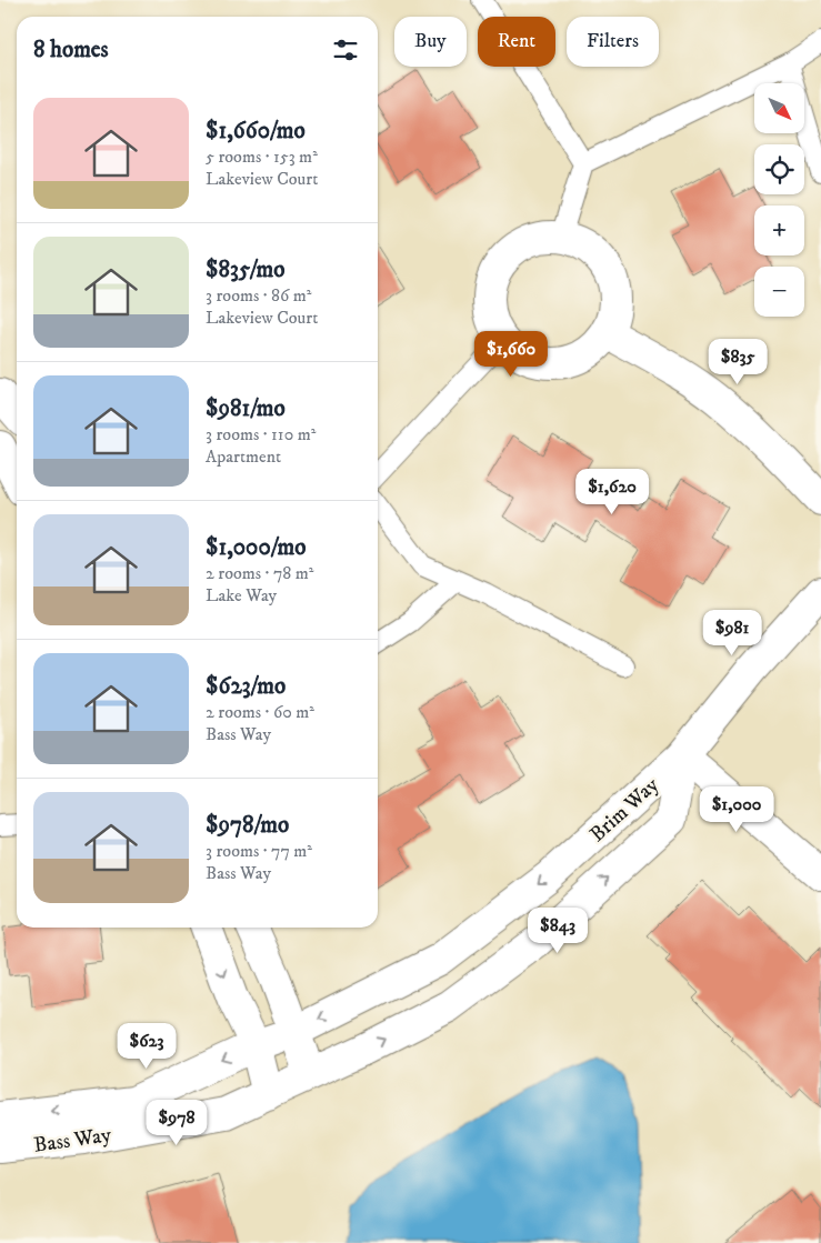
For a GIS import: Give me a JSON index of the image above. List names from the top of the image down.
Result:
{
  "streets": {
    "street": ["Brim Way", "Bass Way"]
  },
  "crossings": [
    ["Brim Way", "Bass Way"]
  ],
  "north": "bottom right",
  "page": {
    "chip": ["Buy", "Rent", "Filters"],
    "heading": "8 homes",
    "map_buttons": ["+", "−"],
    "list": [
      {
        "name": "$1,660/mo",
        "note": "5 rooms · 153 m² · Lakeview Court"
      },
      {
        "name": "$835/mo",
        "note": "3 rooms · 86 m² · Lakeview Court"
      },
      {
        "name": "$981/mo",
        "note": "3 rooms · 110 m² · Apartment"
      },
      {
        "name": "$1,000/mo",
        "note": "2 rooms · 78 m² · Lake Way"
      },
      {
        "name": "$623/mo",
        "note": "2 rooms · 60 m² · Bass Way"
      },
      {
        "name": "$978/mo",
        "note": "3 rooms · 77 m² · Bass Way"
      }
    ],
    "price": [
      "$1,660",
      "$835",
      "$1,620",
      "$981",
      "$1,000",
      "$843",
      "$623",
      "$978"
    ]
  }
}
